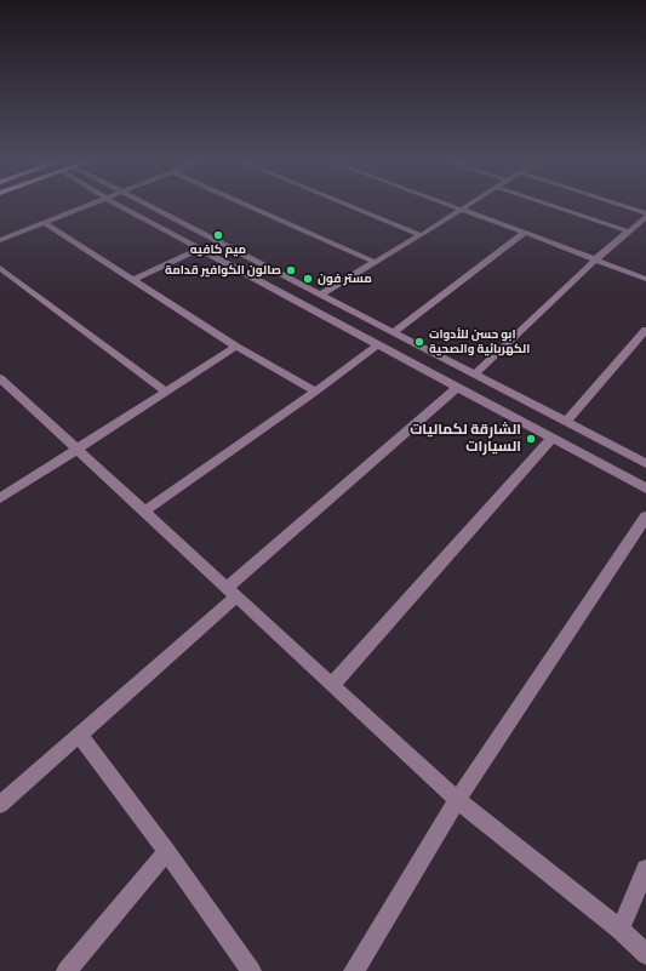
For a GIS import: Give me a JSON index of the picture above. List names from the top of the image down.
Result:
{
  "places": [
    "ميم كافيه",
    "صالون الكوافير قدامة",
    "مستر فون",
    "ابو حسن للأدوات الكهربائية والصحية",
    "الشارقة لكماليات السيارات"
  ]
}
